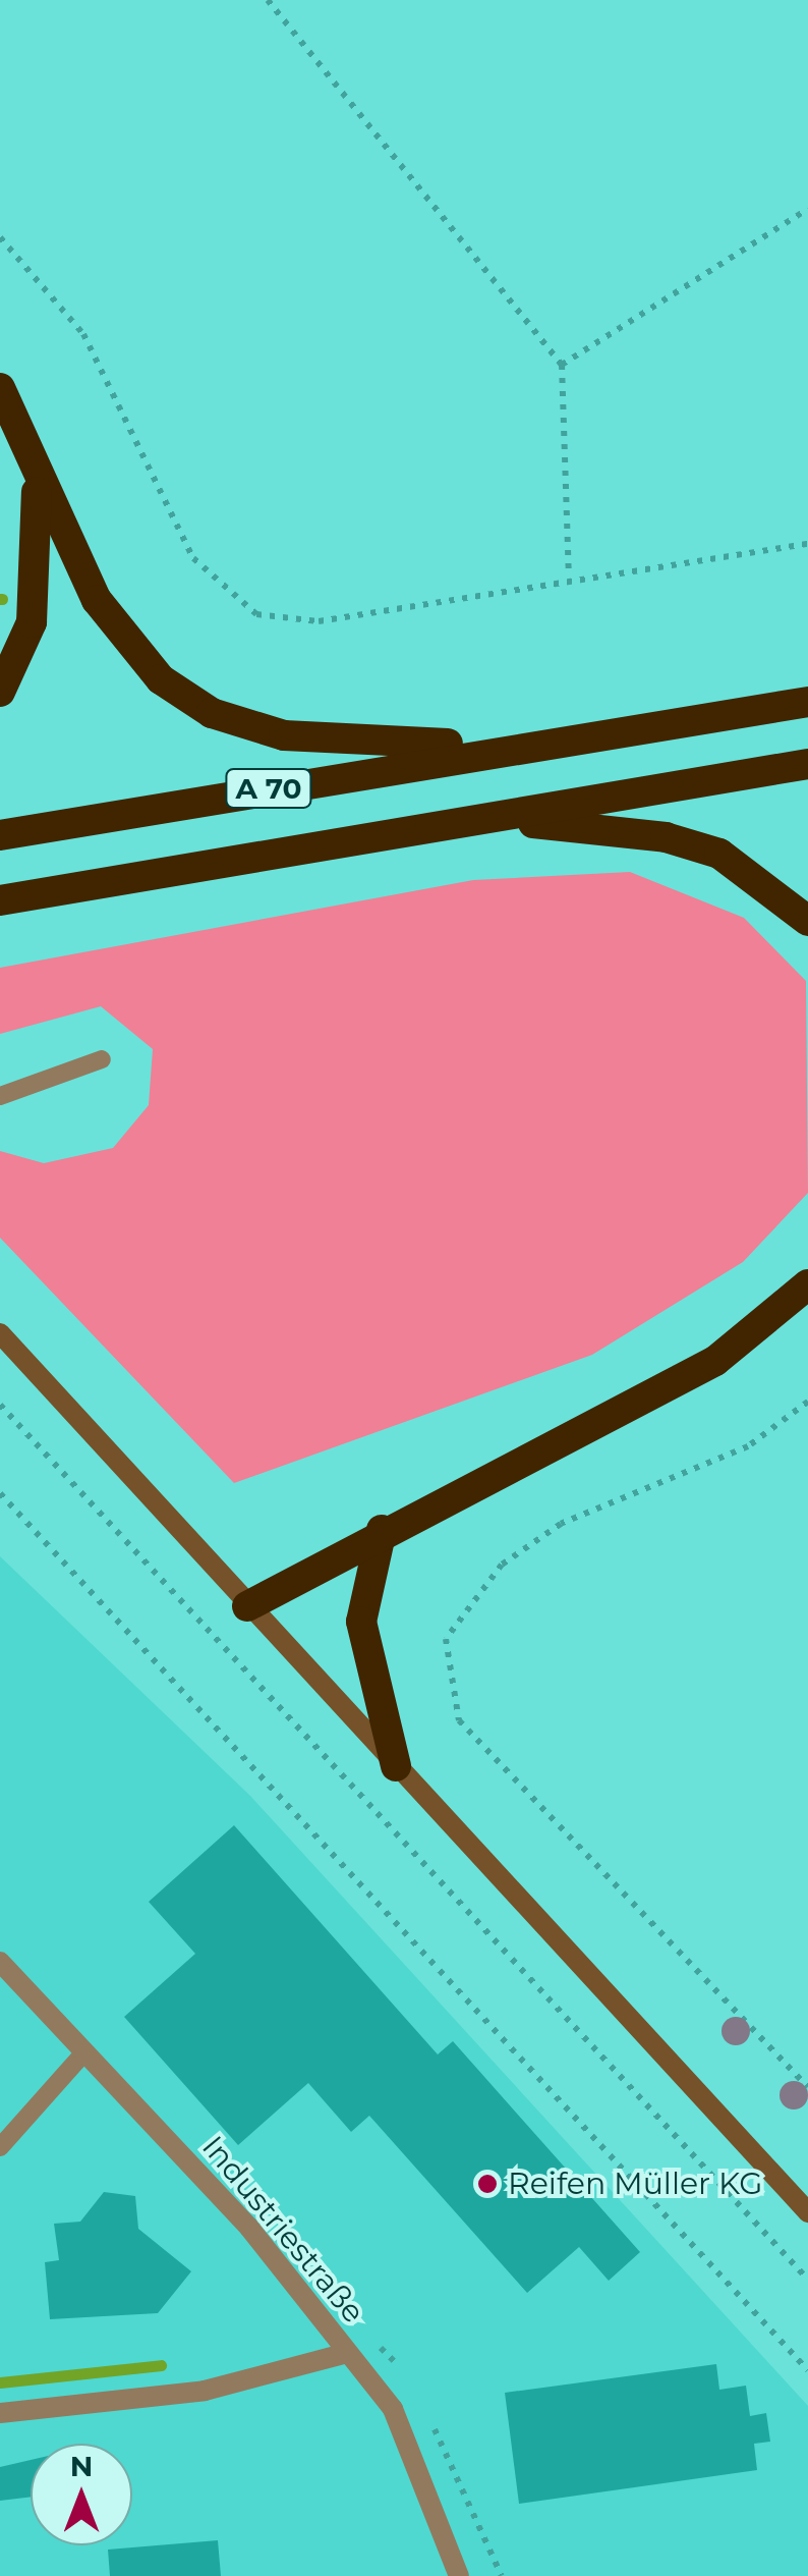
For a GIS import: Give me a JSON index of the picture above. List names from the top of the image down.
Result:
{
  "streets": {
    "highway": ["A 70"],
    "street": ["Industriestraße"]
  },
  "places": ["Reifen Müller KG"],
  "north": "top"
}
